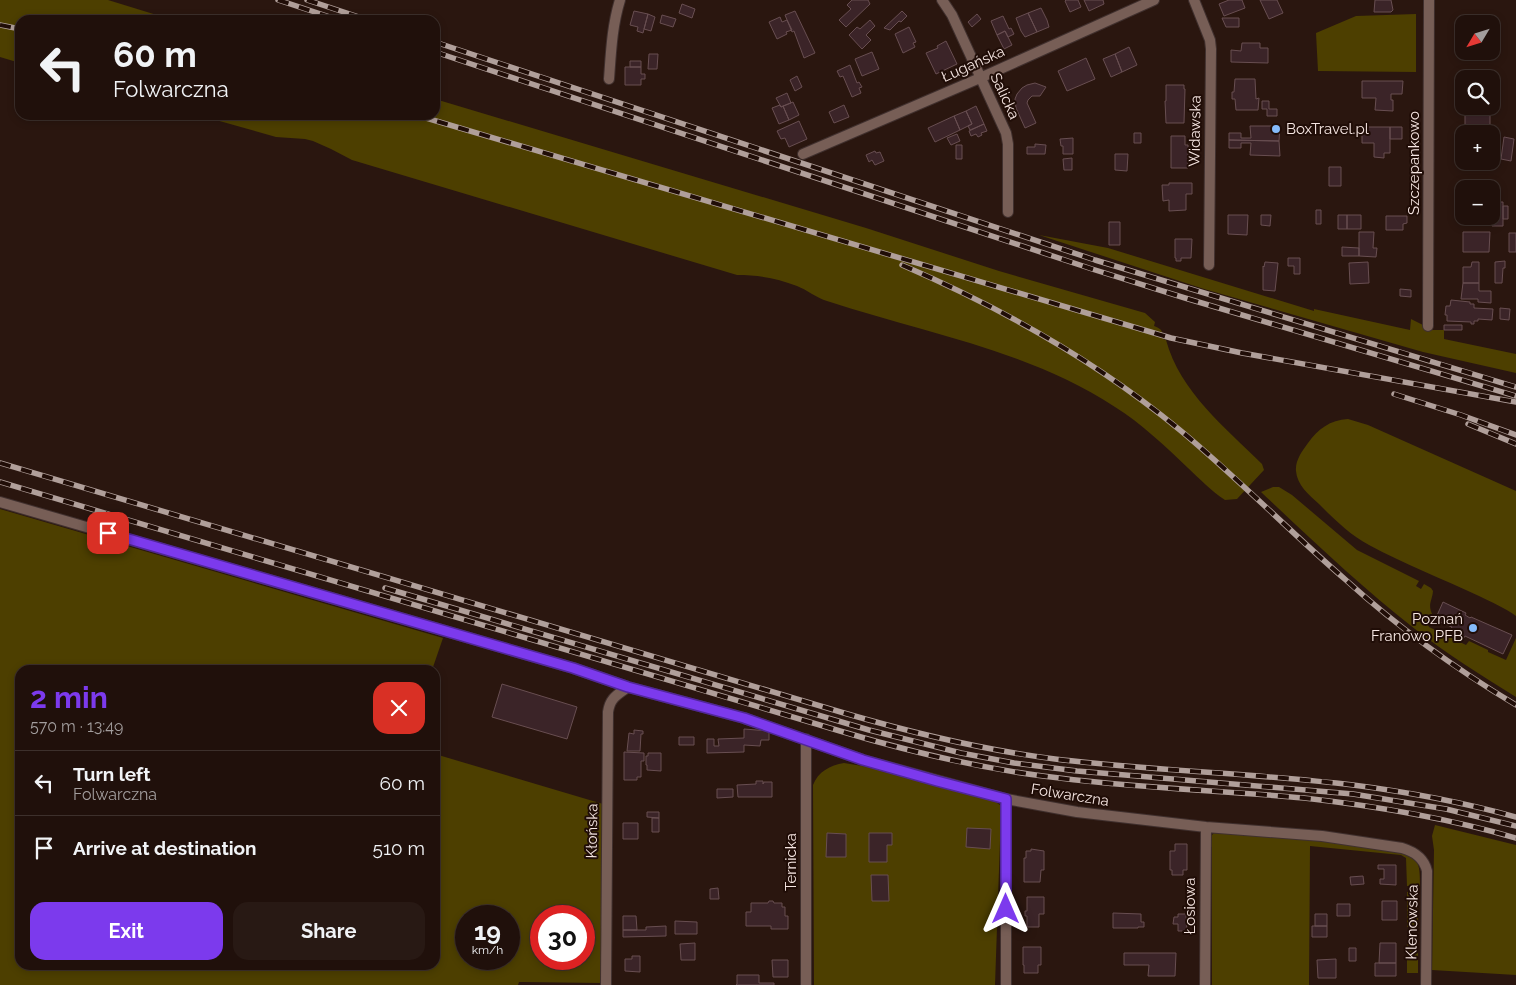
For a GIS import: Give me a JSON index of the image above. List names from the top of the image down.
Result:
{
  "streets": {
    "street": [
      "Ługańska",
      "Salicka",
      "Widawska",
      "Szczepankowo",
      "Folwarczna",
      "Kłońska",
      "Ternicka",
      "Łosiowa",
      "Klenowska"
    ]
  },
  "crossings": [
    ["Ługańska", "Salicka"],
    ["Folwarczna", "Kłońska"],
    ["Folwarczna", "Ternicka"],
    ["Folwarczna", "Łosiowa"],
    ["Folwarczna", "Klenowska"]
  ],
  "places": ["BoxTravel.pl", "Poznań Franowo PFB"],
  "north": "bottom left",
  "page": {
    "map_buttons": ["+", "−"],
    "turn": ["60 m", "Folwarczna"],
    "heading": ["2 min", "570 m · 13:49"],
    "list": [
      {
        "name": "Turn left",
        "note": "Folwarczna",
        "value": "60 m"
      },
      {
        "name": "Arrive at destination",
        "value": "510 m"
      }
    ],
    "buttons": ["Exit", "Share"],
    "speed": "19 km/h",
    "limit": "30"
  }
}
